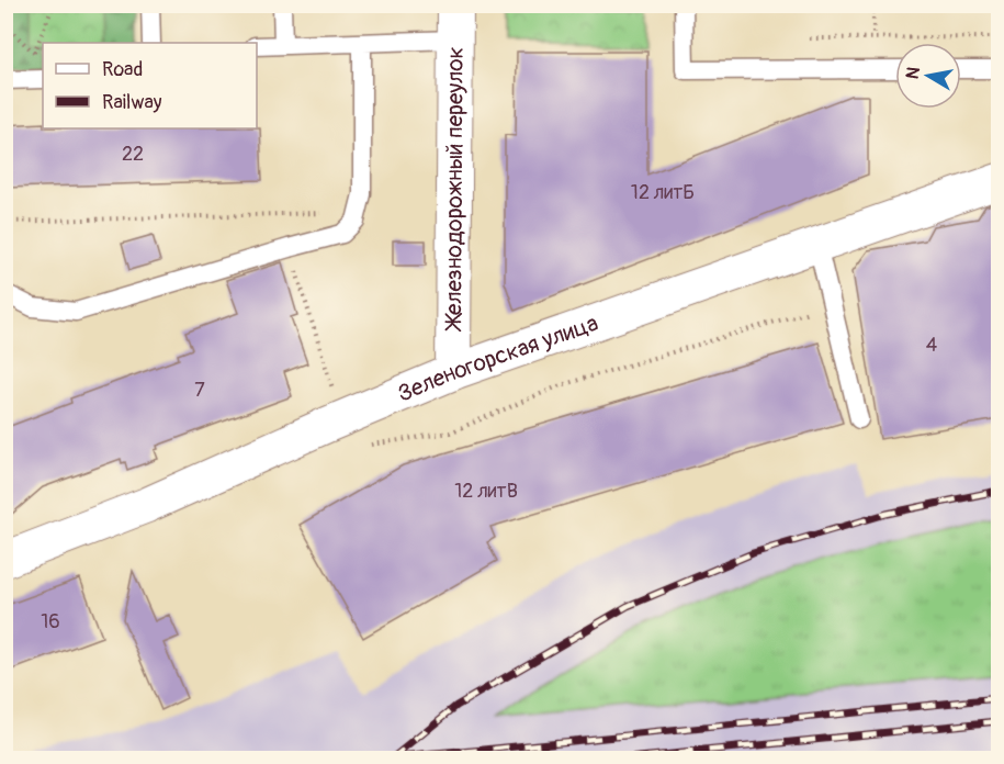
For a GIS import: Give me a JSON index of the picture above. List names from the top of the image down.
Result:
{
  "streets": {
    "street": ["Железнодорожный переулок", "Зеленогорская улица"]
  },
  "crossings": [
    ["Железнодорожный переулок", "Зеленогорская улица"]
  ],
  "house_numbers": [
    "22",
    "12 литБ",
    "4",
    "7",
    "12 литВ",
    "16"
  ],
  "legend": ["Road", "Railway"],
  "north": "left"
}
